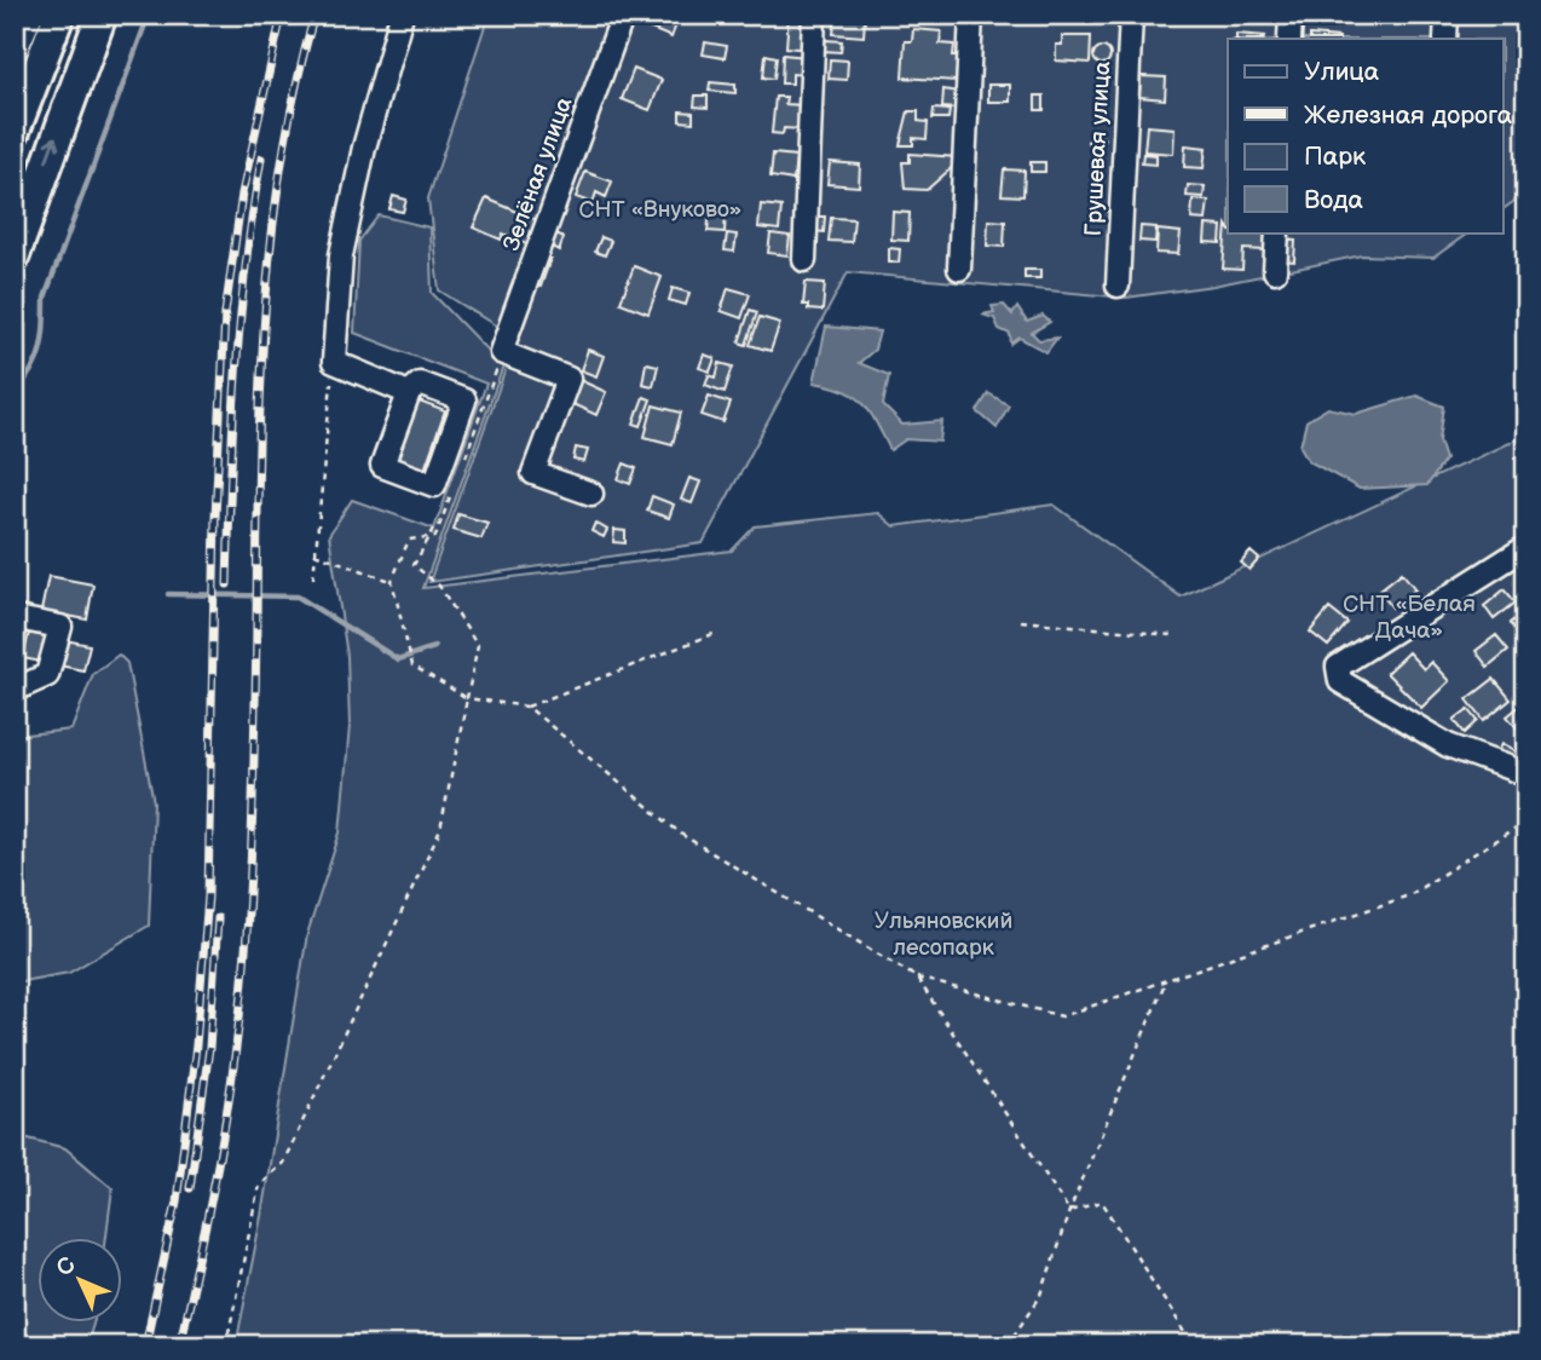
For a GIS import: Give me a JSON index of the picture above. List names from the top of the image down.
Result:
{
  "streets": {
    "street": ["Грушевая улица", "Зелёная улица"]
  },
  "parks": ["СНТ «Внуково»", "СНТ «Белая Дача»", "Ульяновский лесопарк"],
  "legend": [
    "Улица",
    "Железная дорога",
    "Парк",
    "Вода"
  ],
  "north": "top left"
}
